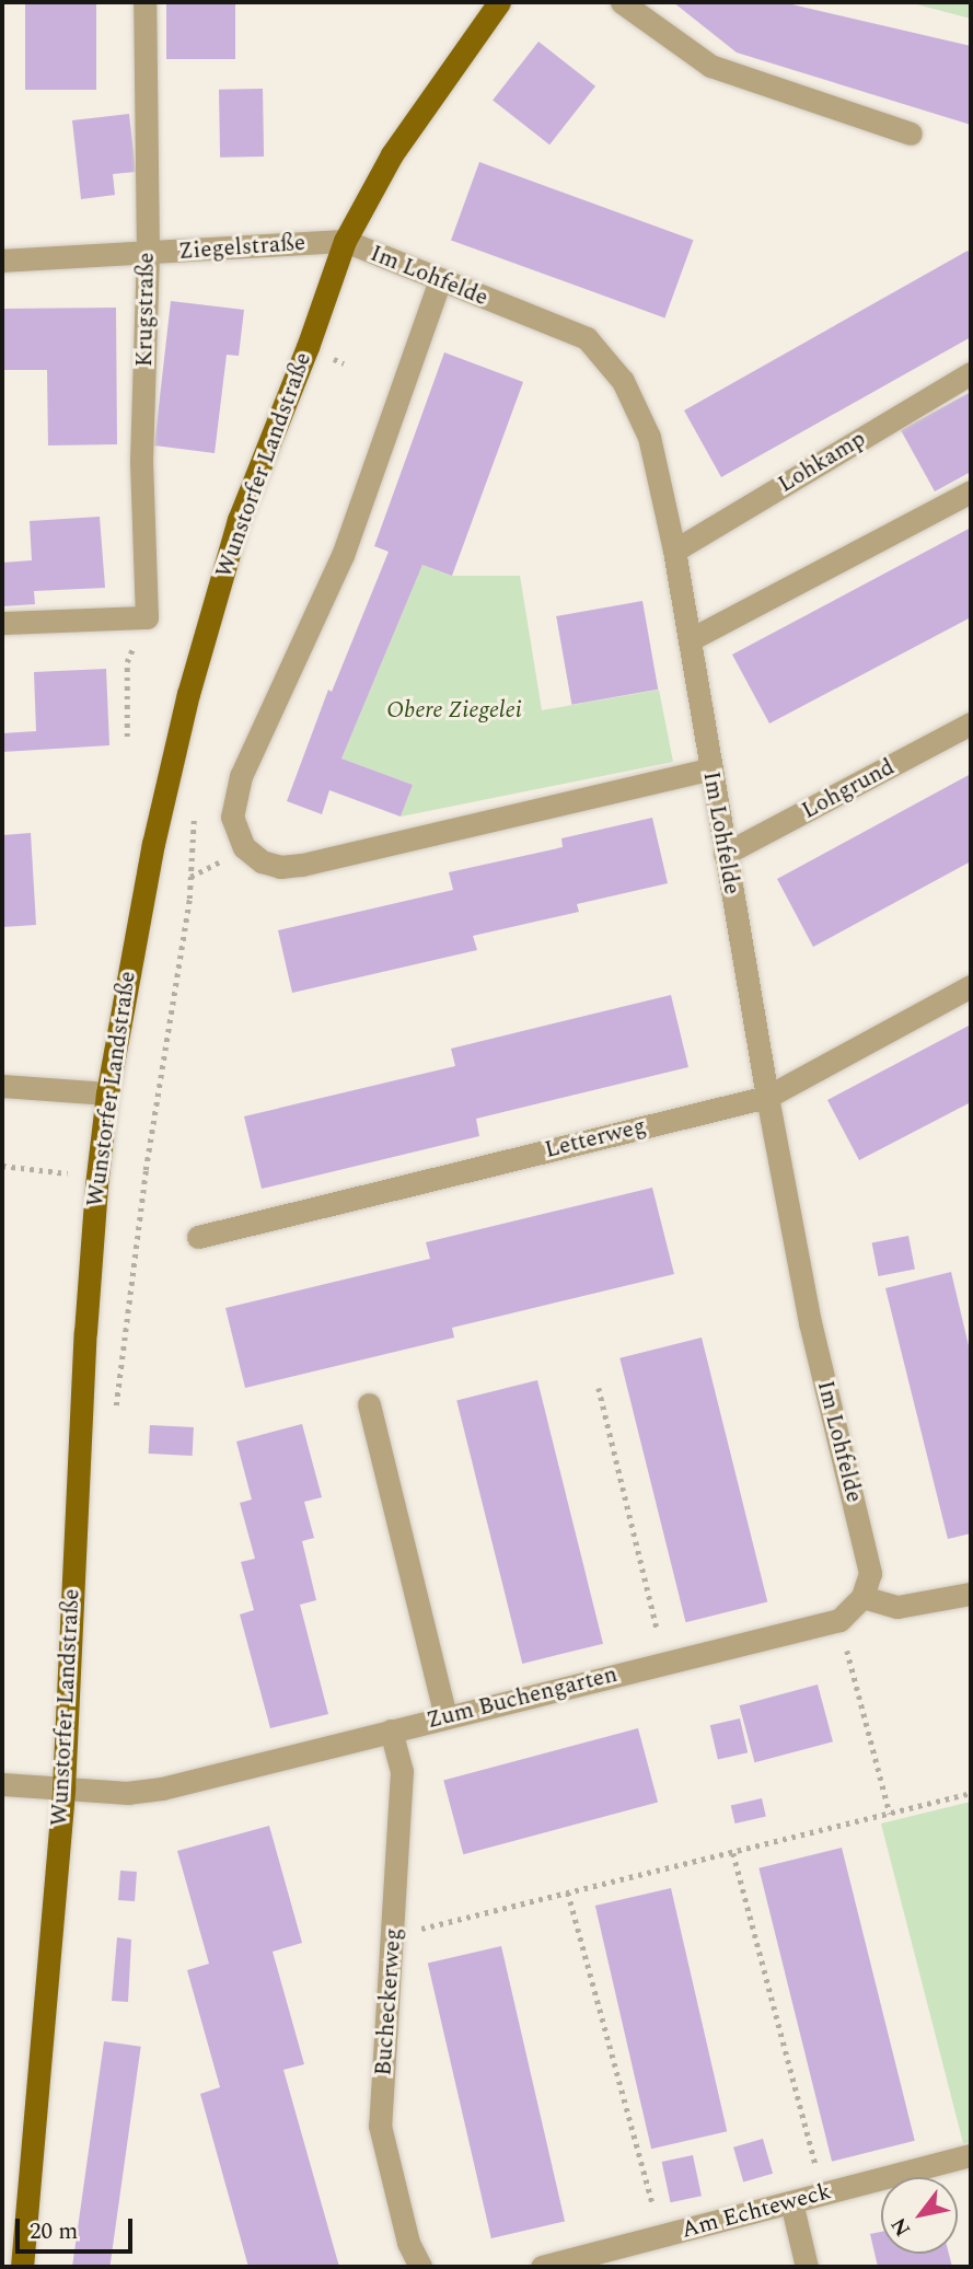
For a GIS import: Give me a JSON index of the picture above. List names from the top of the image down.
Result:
{
  "streets": {
    "main road": ["Wunstorfer Landstraße"],
    "street": [
      "Ziegelstraße",
      "Im Lohfelde",
      "Krugstraße",
      "Lohkamp",
      "Lohgrund",
      "Letterweg",
      "Zum Buchengarten",
      "Bucheckerweg",
      "Am Echteweck"
    ]
  },
  "crossings": [
    ["Ziegelstraße", "Im Lohfelde"],
    ["Ziegelstraße", "Krugstraße"],
    ["Ziegelstraße", "Wunstorfer Landstraße"],
    ["Im Lohfelde", "Lohkamp"],
    ["Im Lohfelde", "Wunstorfer Landstraße"],
    ["Im Lohfelde", "Lohgrund"],
    ["Im Lohfelde", "Letterweg"],
    ["Wunstorfer Landstraße", "Zum Buchengarten"],
    ["Zum Buchengarten", "Bucheckerweg"]
  ],
  "parks": ["Obere Ziegelei"],
  "scale_bar": "20 m",
  "north": "bottom left"
}
